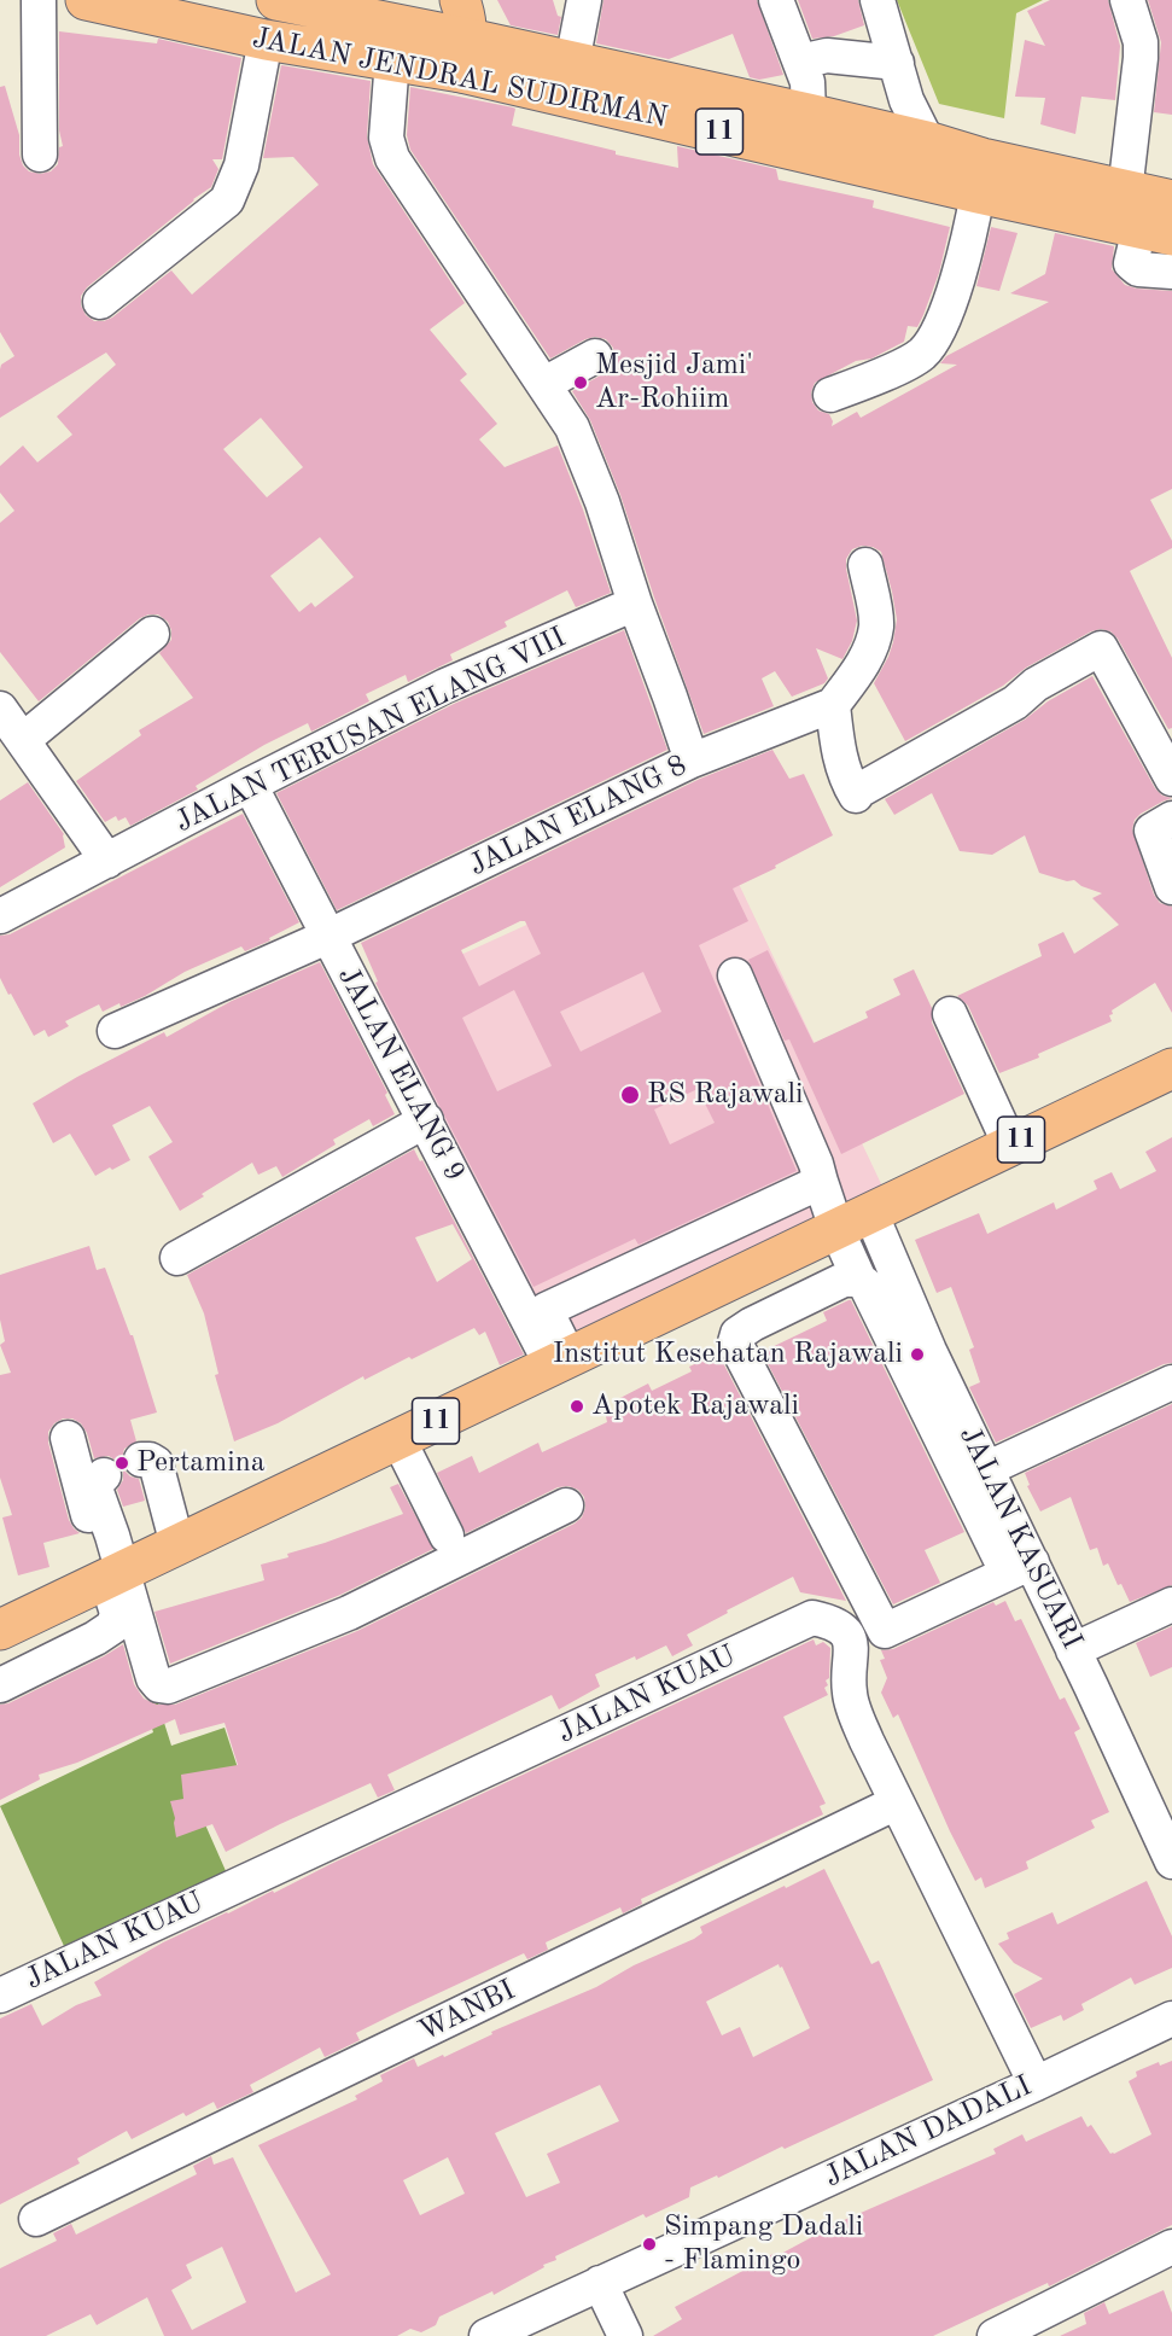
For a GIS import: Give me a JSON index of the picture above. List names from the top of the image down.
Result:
{
  "streets": {
    "main road": ["JALAN JENDRAL SUDIRMAN", "11"],
    "street": [
      "JALAN TERUSAN ELANG VIII",
      "JALAN ELANG 8",
      "JALAN ELANG 9",
      "JALAN KASUARI",
      "JALAN KUAU",
      "WANBI",
      "JALAN DADALI"
    ]
  },
  "crossings": [
    ["11", "JALAN ELANG 9"],
    ["11", "JALAN KASUARI"],
    ["JALAN TERUSAN ELANG VIII", "JALAN ELANG 9"],
    ["JALAN ELANG 8", "JALAN ELANG 9"],
    ["JALAN KUAU", "WANBI"],
    ["JALAN KUAU", "JALAN DADALI"]
  ],
  "places": [
    "Mesjid Jami' Ar-Rohiim",
    "RS Rajawali",
    "Institut Kesehatan Rajawali",
    "Apotek Rajawali",
    "Pertamina",
    "Simpang Dadali - Flamingo"
  ]
}
